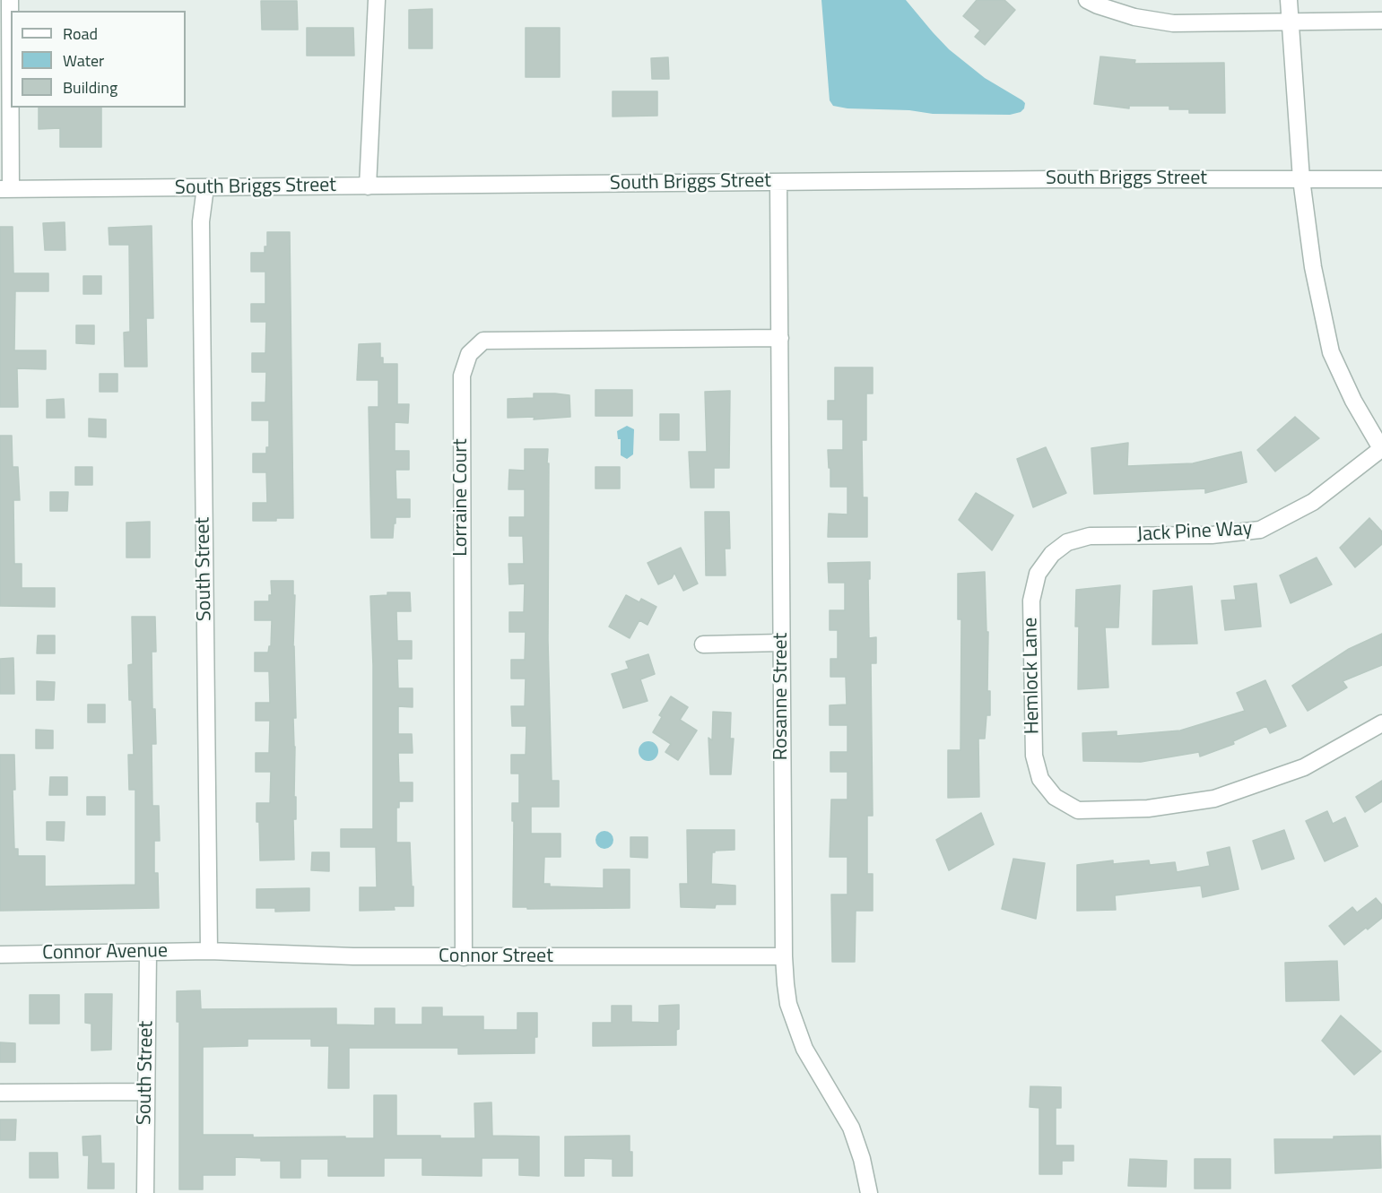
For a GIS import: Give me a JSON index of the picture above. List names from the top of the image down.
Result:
{
  "streets": {
    "street": [
      "South Briggs Street",
      "Lorraine Court",
      "Jack Pine Way",
      "South Street",
      "Hemlock Lane",
      "Rosanne Street",
      "Connor Avenue",
      "Connor Street"
    ]
  },
  "crossings": [
    ["South Briggs Street", "South Street"],
    ["South Briggs Street", "Rosanne Street"],
    ["Lorraine Court", "Rosanne Street"],
    ["Lorraine Court", "Connor Street"],
    ["Jack Pine Way", "Hemlock Lane"],
    ["South Street", "Connor Avenue"],
    ["South Street", "Connor Street"],
    ["Rosanne Street", "Connor Street"],
    ["Connor Avenue", "Connor Street"]
  ],
  "legend": ["Road", "Water", "Building"]
}
